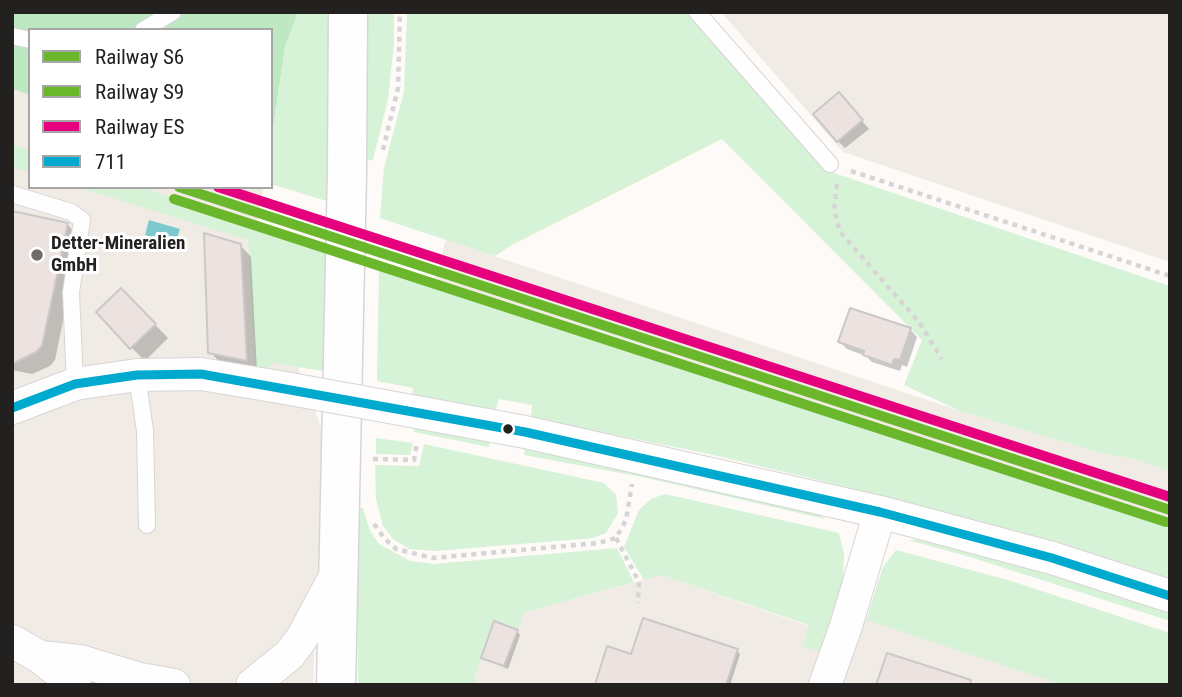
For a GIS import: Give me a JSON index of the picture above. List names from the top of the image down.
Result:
{
  "places": ["Detter-Mineralien GmbH"],
  "lines": [
    "rail line S6",
    "rail line ES",
    "rail line S9",
    "transit line 711"
  ],
  "legend": [
    "Railway S6",
    "Railway S9",
    "Railway ES",
    "711"
  ]
}
